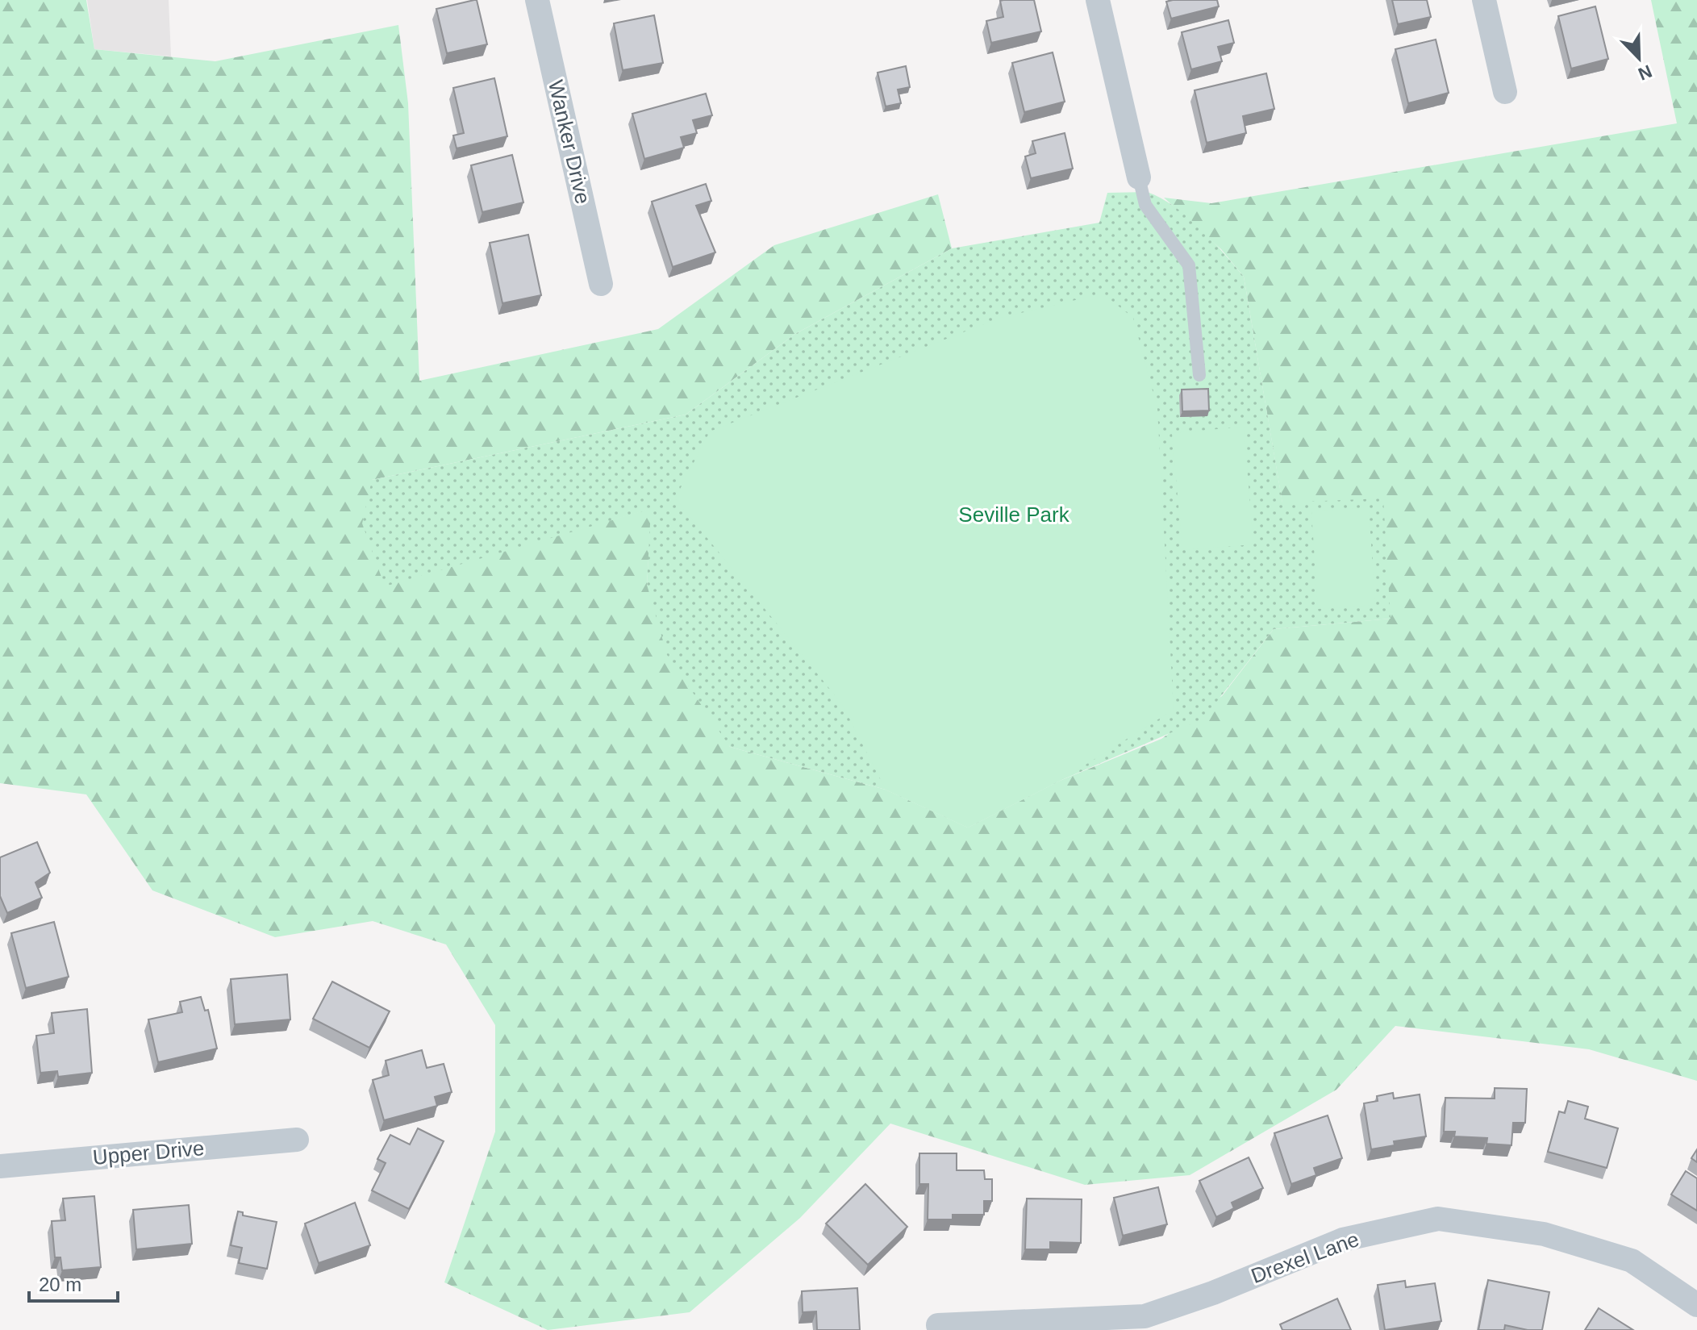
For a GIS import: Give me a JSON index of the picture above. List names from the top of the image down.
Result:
{
  "streets": {
    "street": ["Wanker Drive", "Upper Drive", "Drexel Lane"]
  },
  "parks": ["Seville Park"],
  "scale_bar": "20 m",
  "north": "bottom right"
}
